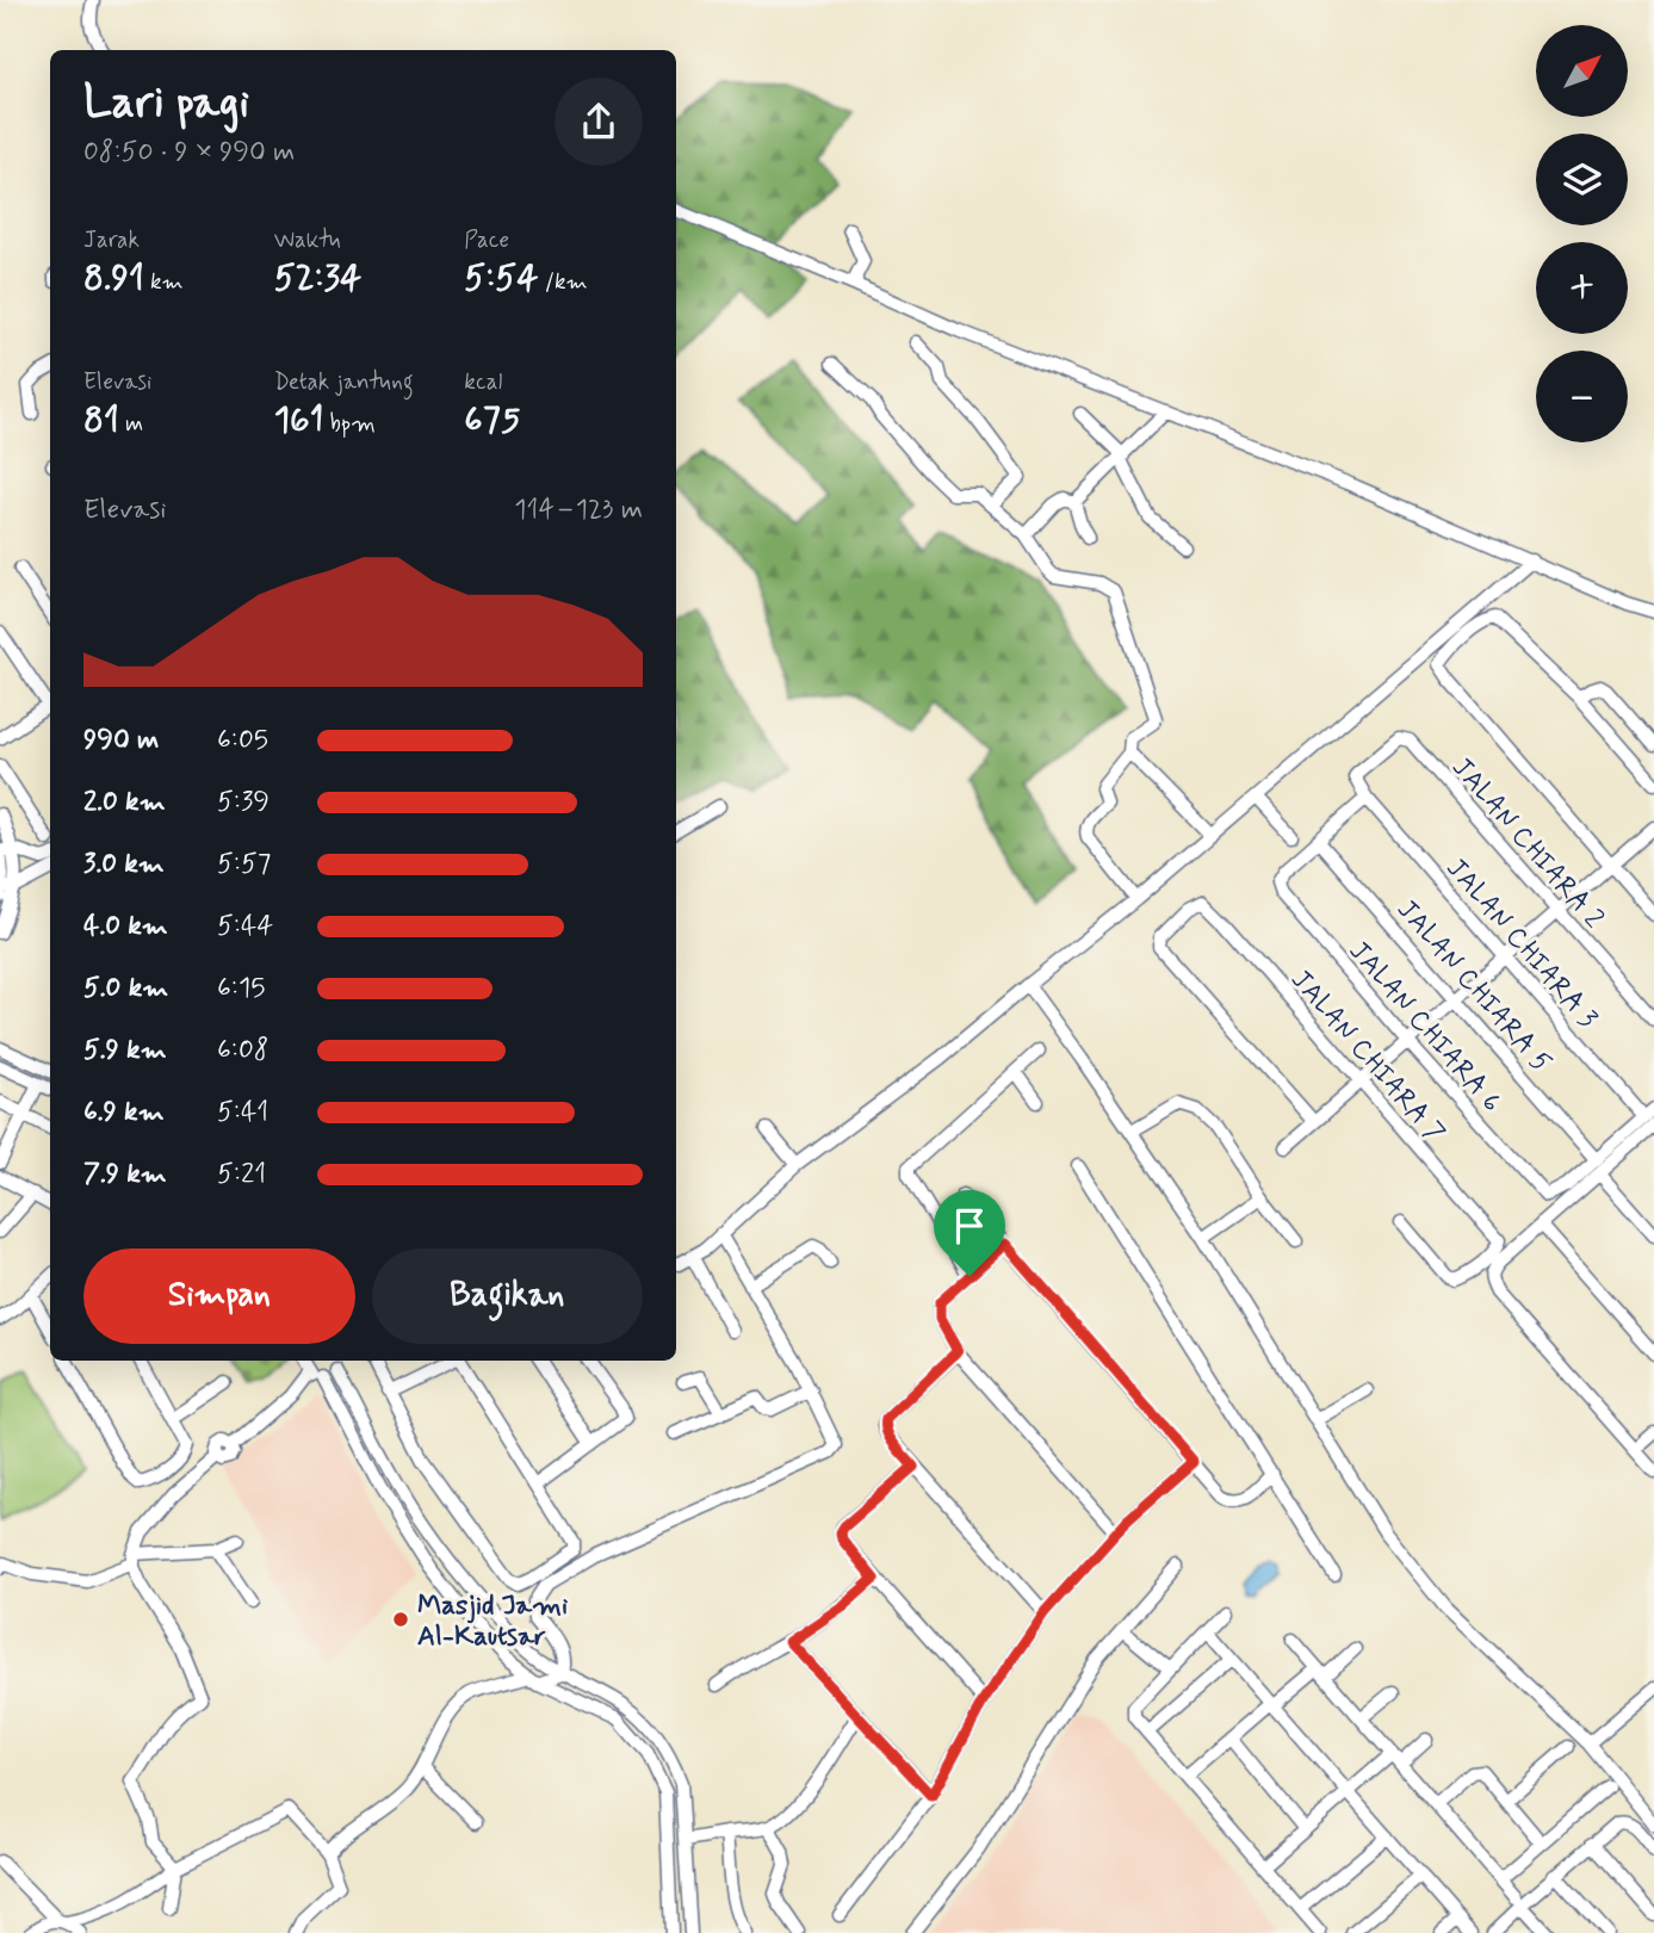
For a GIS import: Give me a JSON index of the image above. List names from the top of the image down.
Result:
{
  "streets": {
    "street": [
      "JALAN CHIARA 2",
      "JALAN CHIARA 3",
      "JALAN CHIARA 5",
      "JALAN CHIARA 6",
      "JALAN CHIARA 7"
    ]
  },
  "crossings": [
    ["JALAN CHIARA 2", "JALAN CHIARA 3"],
    ["JALAN CHIARA 5", "JALAN CHIARA 6"]
  ],
  "places": ["Masjid Jami Al-Kautsar"],
  "north": "top right",
  "page": {
    "map_buttons": ["+", "−"],
    "heading": ["Lari pagi", "08:50 · 9 × 990 m"],
    "stats": [
      ["Jarak", "8.91 km"],
      ["Waktu", "52:34"],
      ["Pace", "5:54 /km"],
      ["Elevasi", "81 m"],
      ["Detak jantung", "161 bpm"],
      ["kcal", "675"]
    ],
    "chart": ["Elevasi", "114–123 m"],
    "list": [
      {
        "name": "990 m",
        "note": "6:05"
      },
      {
        "name": "2.0 km",
        "note": "5:39"
      },
      {
        "name": "3.0 km",
        "note": "5:57"
      },
      {
        "name": "4.0 km",
        "note": "5:44"
      },
      {
        "name": "5.0 km",
        "note": "6:15"
      },
      {
        "name": "5.9 km",
        "note": "6:08"
      },
      {
        "name": "6.9 km",
        "note": "5:41"
      },
      {
        "name": "7.9 km",
        "note": "5:21"
      }
    ],
    "buttons": ["Simpan", "Bagikan"]
  }
}
